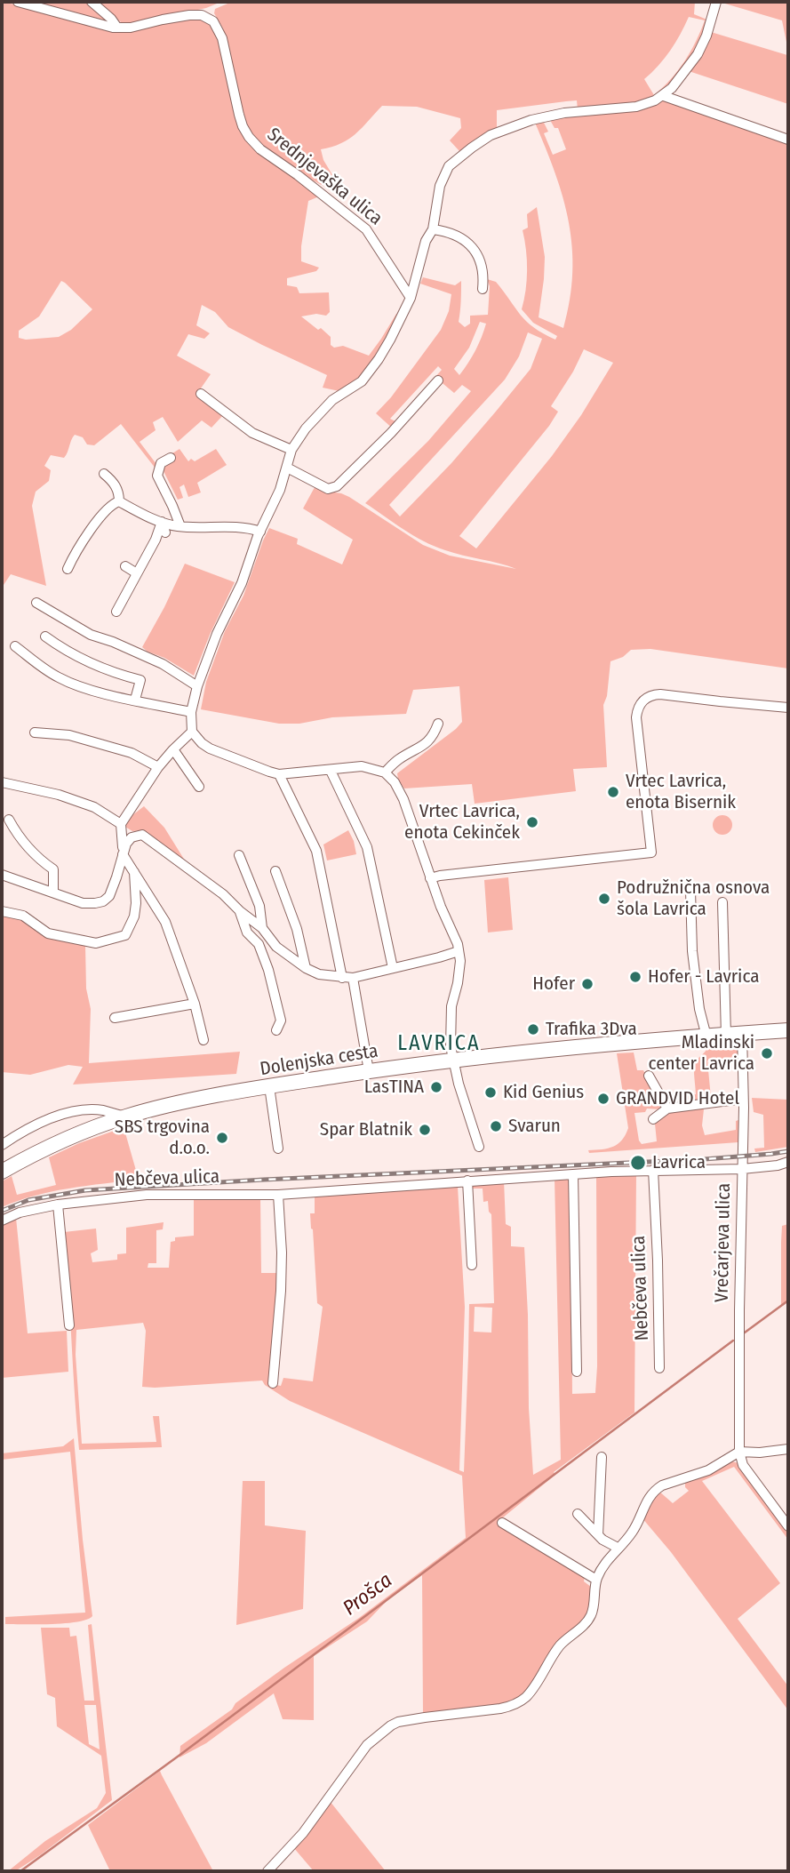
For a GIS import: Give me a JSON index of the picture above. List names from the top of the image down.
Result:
{
  "streets": {
    "main road": ["Dolenjska cesta"],
    "street": ["Srednjevaška ulica", "Nebčeva ulica", "Vrečarjeva ulica"]
  },
  "crossings": [
    ["Dolenjska cesta", "Vrečarjeva ulica"],
    ["Nebčeva ulica", "Vrečarjeva ulica"]
  ],
  "districts": ["LAVRICA"],
  "water": ["Prošca"],
  "places": [
    "Vrtec Lavrica, enota Bisernik",
    "Vrtec Lavrica, enota Cekinček",
    "Podružnična osnova šola Lavrica",
    "Hofer - Lavrica",
    "Hofer",
    "Trafika 3Dva",
    "Mladinski center Lavrica",
    "LasTINA",
    "Kid Genius",
    "GRANDVID Hotel",
    "Svarun",
    "Spar Blatnik",
    "SBS trgovina d.o.o.",
    "Lavrica"
  ]
}
